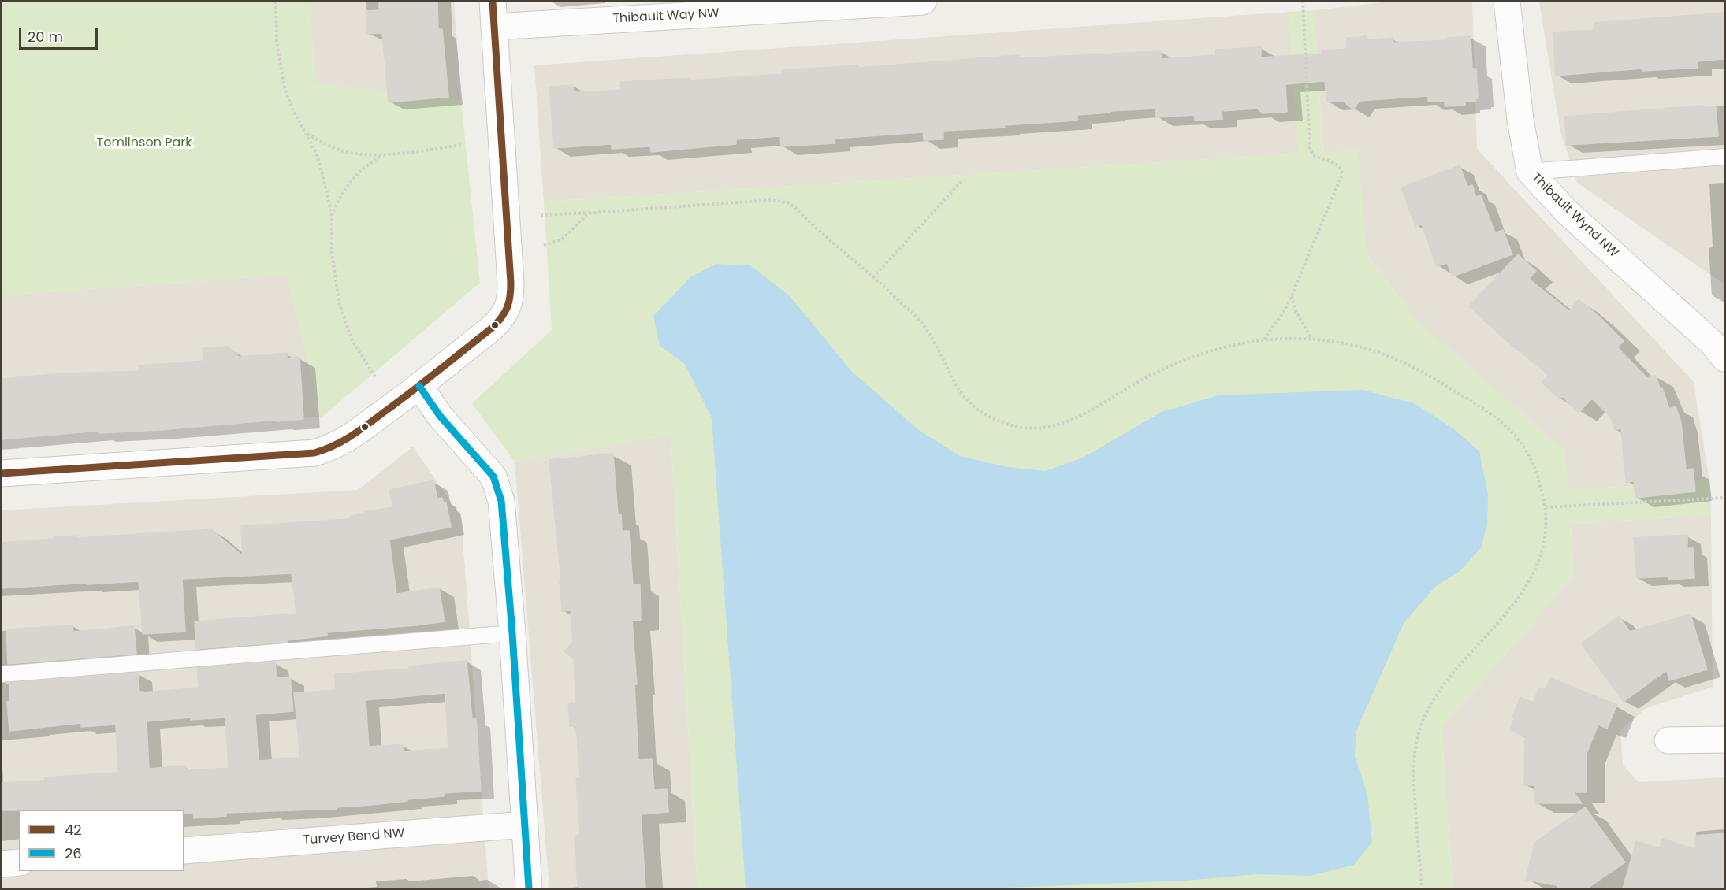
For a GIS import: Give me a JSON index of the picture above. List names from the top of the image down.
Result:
{
  "streets": {
    "street": ["Thibault Way NW", "Thibault Wynd NW", "Turvey Bend NW"]
  },
  "parks": ["Tomlinson Park"],
  "lines": ["transit line 42", "transit line 26"],
  "legend": ["42", "26"],
  "scale_bar": "20 m"
}
